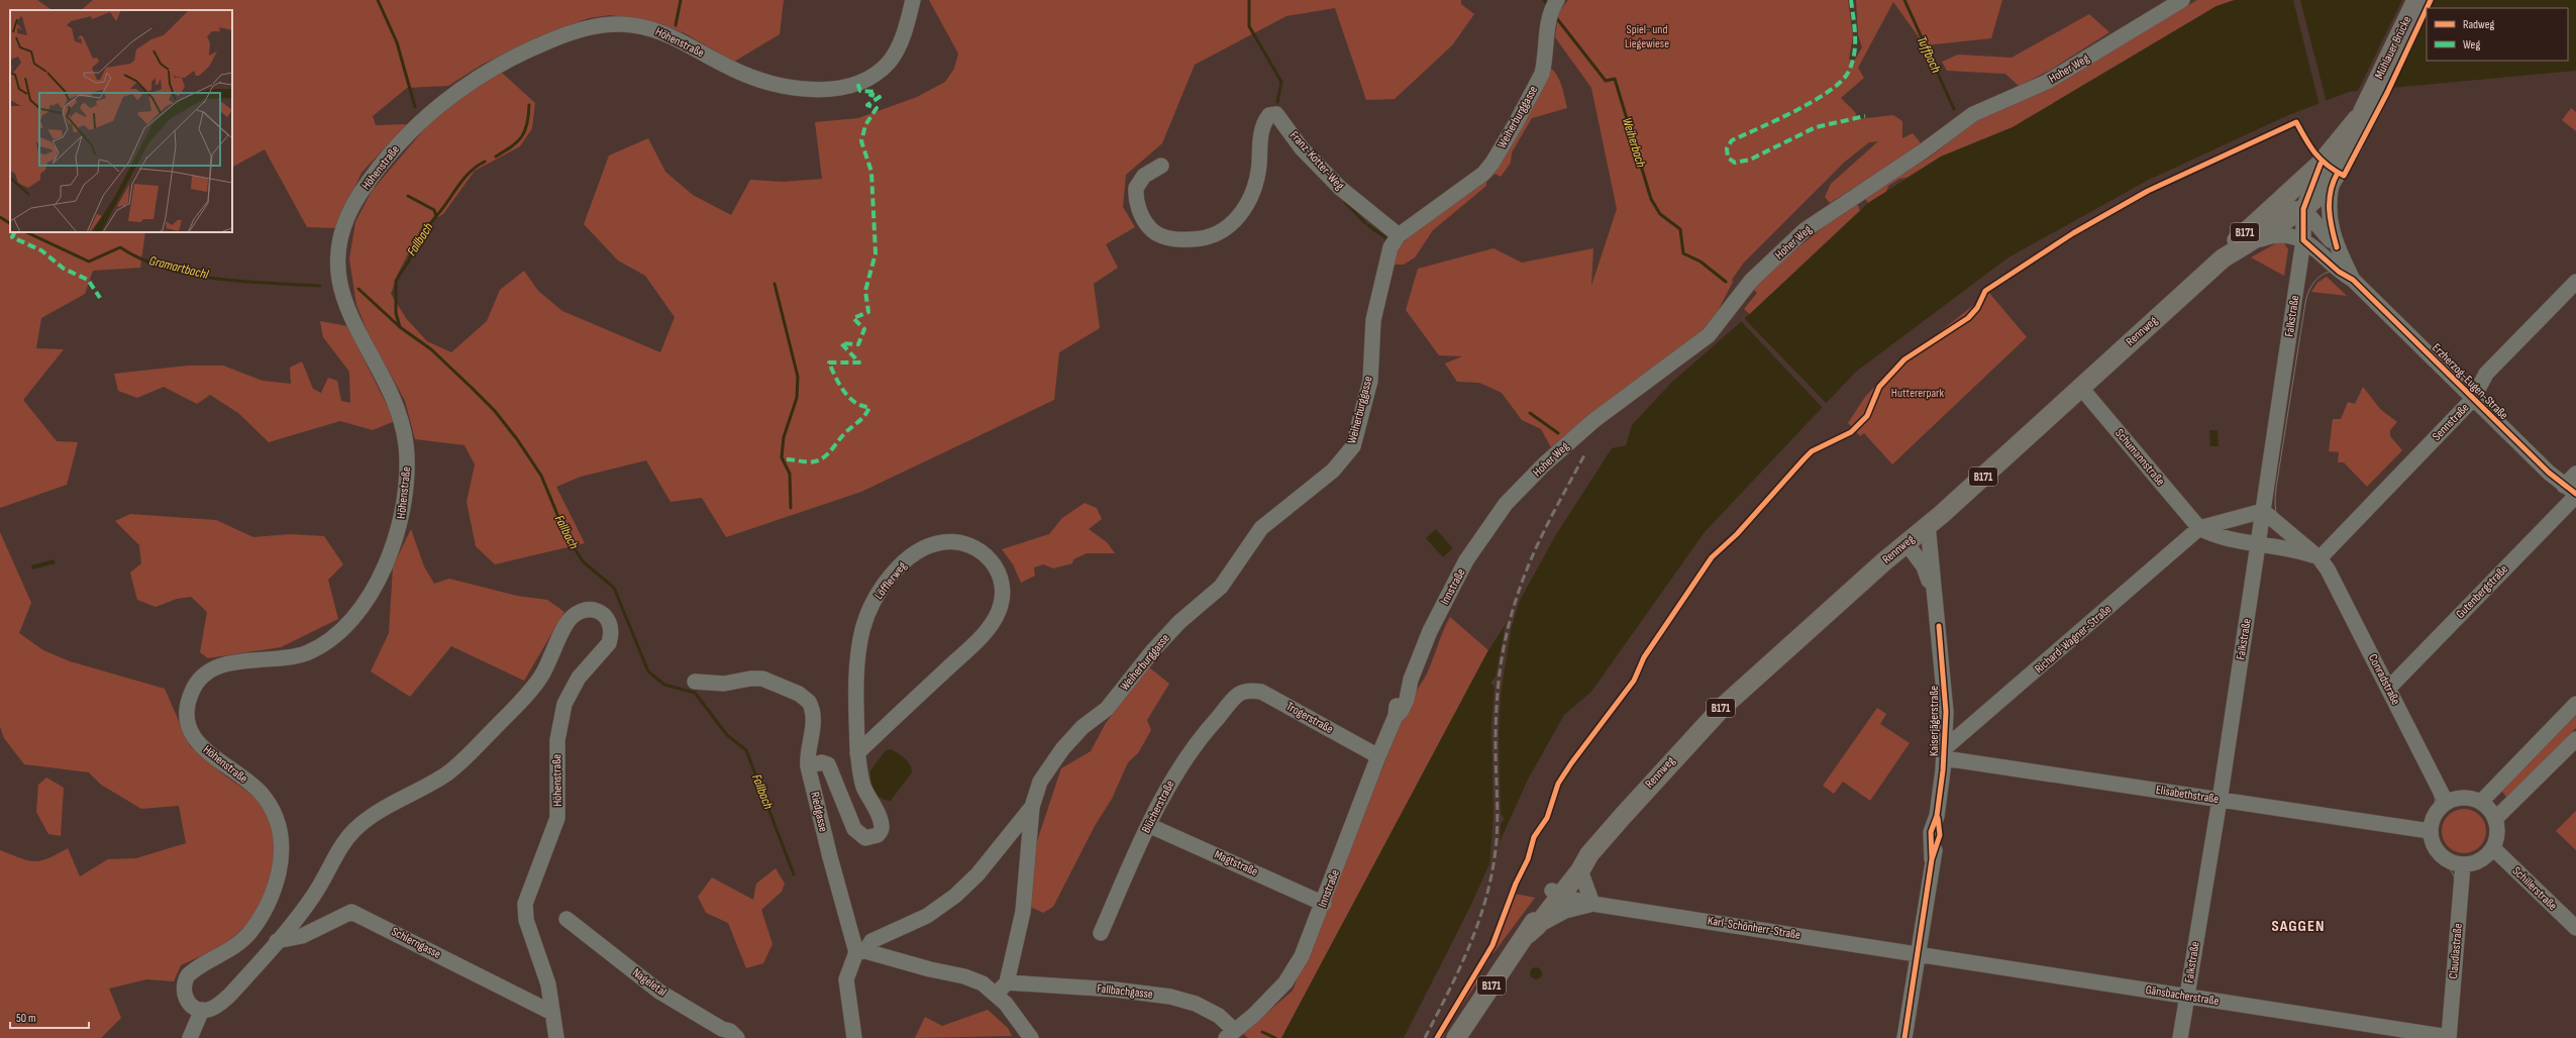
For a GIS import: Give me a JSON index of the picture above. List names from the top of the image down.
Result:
{
  "streets": {
    "main road": ["Mühlauer Brücke", "B171", "Rennweg"],
    "street": [
      "Höhenstraße",
      "Hoher Weg",
      "Weiherburggasse",
      "Franz-Kotter-Weg",
      "Falkstraße",
      "Erzherzog-Eugen-Straße",
      "Sennstraße",
      "Schumannstraße",
      "Löfflerweg",
      "Innstraße",
      "Gutenbergstraße",
      "Richard-Wagner-Straße",
      "Conradstraße",
      "Trogerstraße",
      "Kaiserjägerstraße",
      "Elisabethstraße",
      "Blücherstraße",
      "Riedgasse",
      "Magtstraße",
      "Schillerstraße",
      "Karl-Schönherr-Straße",
      "Schlerngasse",
      "Claudiastraße",
      "Nageletal",
      "Fallbachgasse",
      "Gänsbacherstraße"
    ]
  },
  "crossings": [
    ["Höhenstraße", "Schlerngasse"],
    ["Mühlauer Brücke", "Rennweg"],
    ["Hoher Weg", "Innstraße"],
    ["Weiherburggasse", "Franz-Kotter-Weg"],
    ["Weiherburggasse", "Riedgasse"],
    ["Weiherburggasse", "Fallbachgasse"],
    ["Falkstraße", "Rennweg"],
    ["Falkstraße", "Conradstraße"],
    ["Falkstraße", "Elisabethstraße"],
    ["Falkstraße", "Gänsbacherstraße"],
    ["Rennweg", "Schumannstraße"],
    ["Rennweg", "Kaiserjägerstraße"],
    ["Rennweg", "Karl-Schönherr-Straße"],
    ["Erzherzog-Eugen-Straße", "Sennstraße"],
    ["Erzherzog-Eugen-Straße", "Gutenbergstraße"],
    ["Sennstraße", "Conradstraße"],
    ["Schumannstraße", "Richard-Wagner-Straße"],
    ["Löfflerweg", "Riedgasse"],
    ["Innstraße", "Trogerstraße"],
    ["Innstraße", "Magtstraße"],
    ["Innstraße", "Fallbachgasse"],
    ["Gutenbergstraße", "Conradstraße"],
    ["Richard-Wagner-Straße", "Kaiserjägerstraße"],
    ["Richard-Wagner-Straße", "Elisabethstraße"],
    ["Conradstraße", "Elisabethstraße"],
    ["Conradstraße", "Schillerstraße"],
    ["Conradstraße", "Claudiastraße"],
    ["Trogerstraße", "Blücherstraße"],
    ["Kaiserjägerstraße", "Elisabethstraße"],
    ["Kaiserjägerstraße", "Karl-Schönherr-Straße"],
    ["Kaiserjägerstraße", "Gänsbacherstraße"],
    ["Elisabethstraße", "Schillerstraße"],
    ["Elisabethstraße", "Claudiastraße"],
    ["Blücherstraße", "Magtstraße"],
    ["Riedgasse", "Fallbachgasse"],
    ["Schillerstraße", "Claudiastraße"],
    ["Karl-Schönherr-Straße", "Gänsbacherstraße"],
    ["Claudiastraße", "Gänsbacherstraße"]
  ],
  "districts": ["SAGGEN"],
  "water": [
    "Tuffbach",
    "Weiherbach",
    "Fallbach",
    "Gramartbachl"
  ],
  "parks": ["Spiel- und Liegewiese", "Huttererpark"],
  "legend": ["Radweg", "Weg"],
  "scale_bar": "50 m"
}
